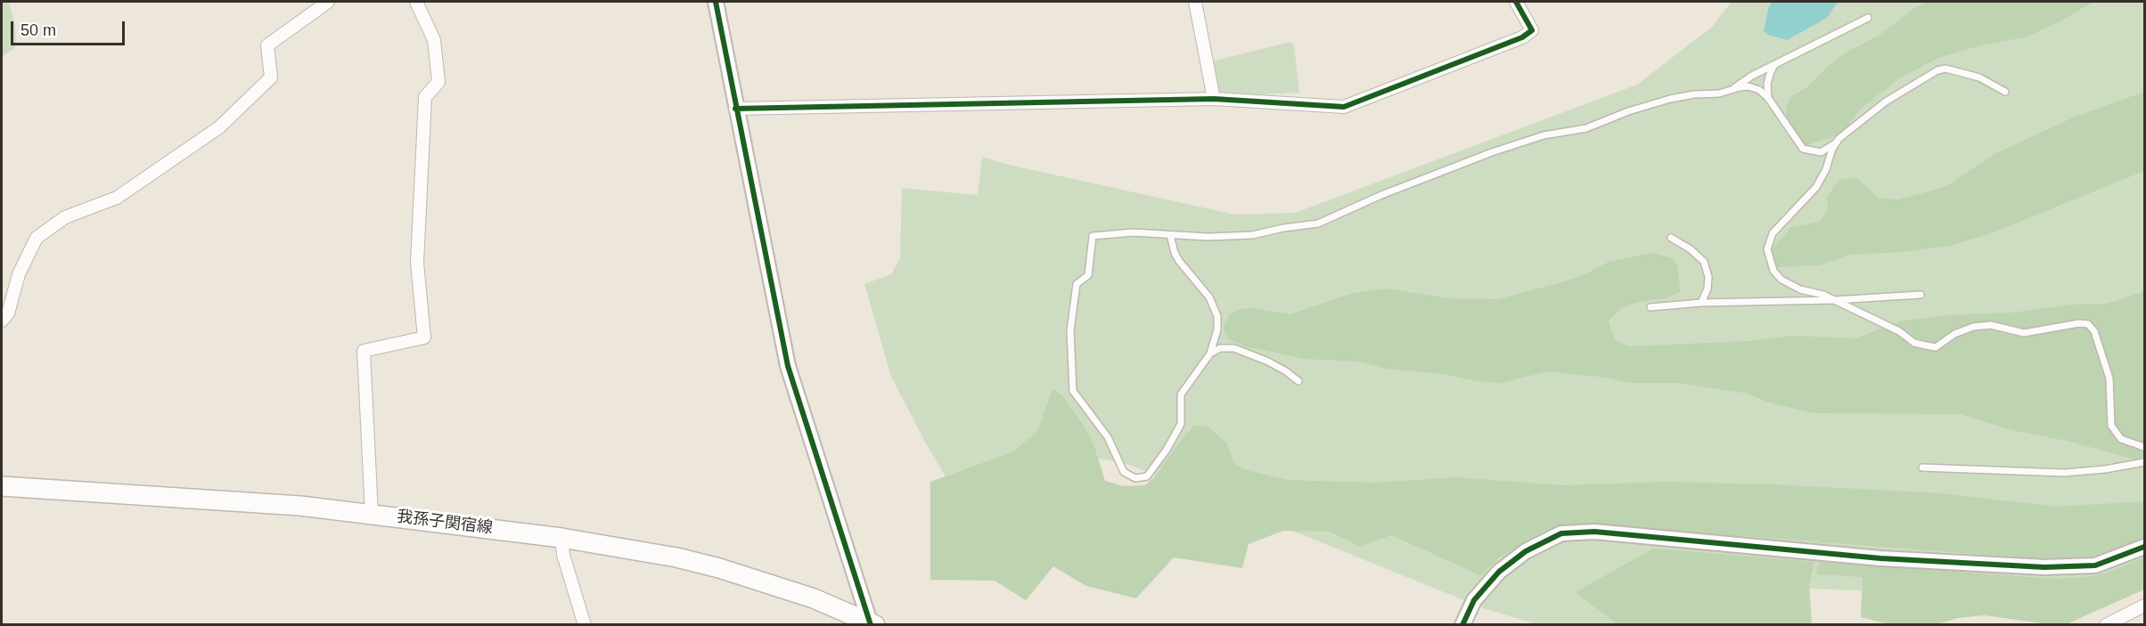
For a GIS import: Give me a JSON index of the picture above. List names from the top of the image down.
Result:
{
  "streets": {
    "main road": ["我孫子関宿線"]
  },
  "scale_bar": "50 m"
}
